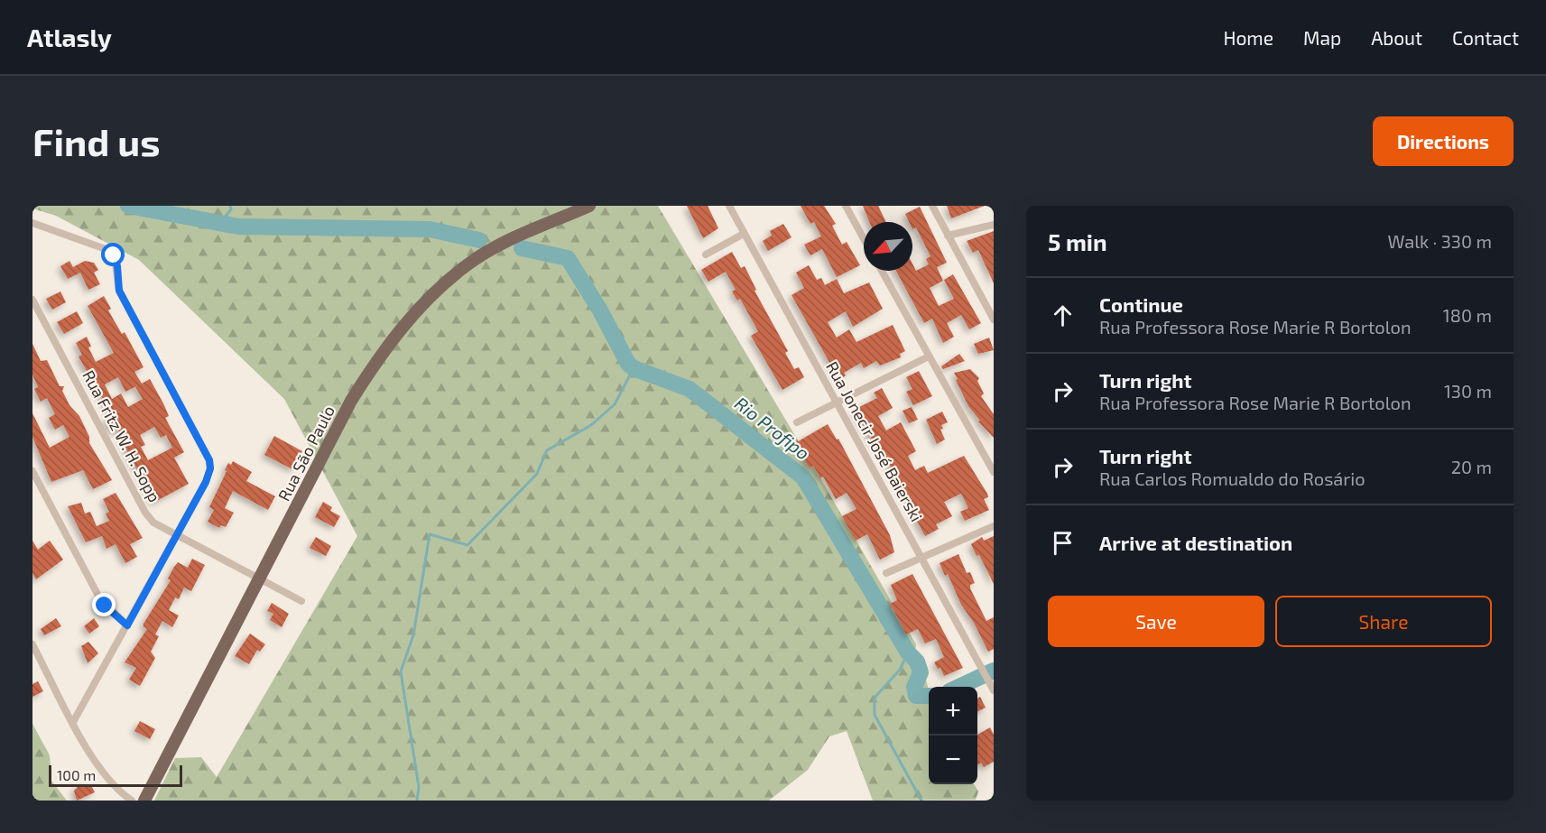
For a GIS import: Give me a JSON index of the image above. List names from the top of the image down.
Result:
{
  "streets": {
    "main road": ["Rua São Paulo"],
    "street": ["Rua Fritz W. H. Sopp", "Rua Jonecir José Baierski"]
  },
  "crossings": [
    ["Rua Fritz W. H. Sopp", "Rua São Paulo"]
  ],
  "water": ["Rio Profipo"],
  "scale_bar": "100 m",
  "north": "bottom left",
  "page": {
    "header": "Atlasly",
    "nav": [
      "Home",
      "Map",
      "About",
      "Contact"
    ],
    "buttons": [
      "Directions",
      ["Save", "Share"]
    ],
    "title": "Find us",
    "heading": ["5 min", "Walk · 330 m"],
    "list": [
      ["Continue", "Rua Professora Rose Marie R Bortolon", "180 m"],
      ["Turn right", "Rua Professora Rose Marie R Bortolon", "130 m"],
      ["Turn right", "Rua Carlos Romualdo do Rosário", "20 m"],
      "Arrive at destination"
    ],
    "map_buttons": ["+", "−"],
    "scale": "100 m"
  }
}
